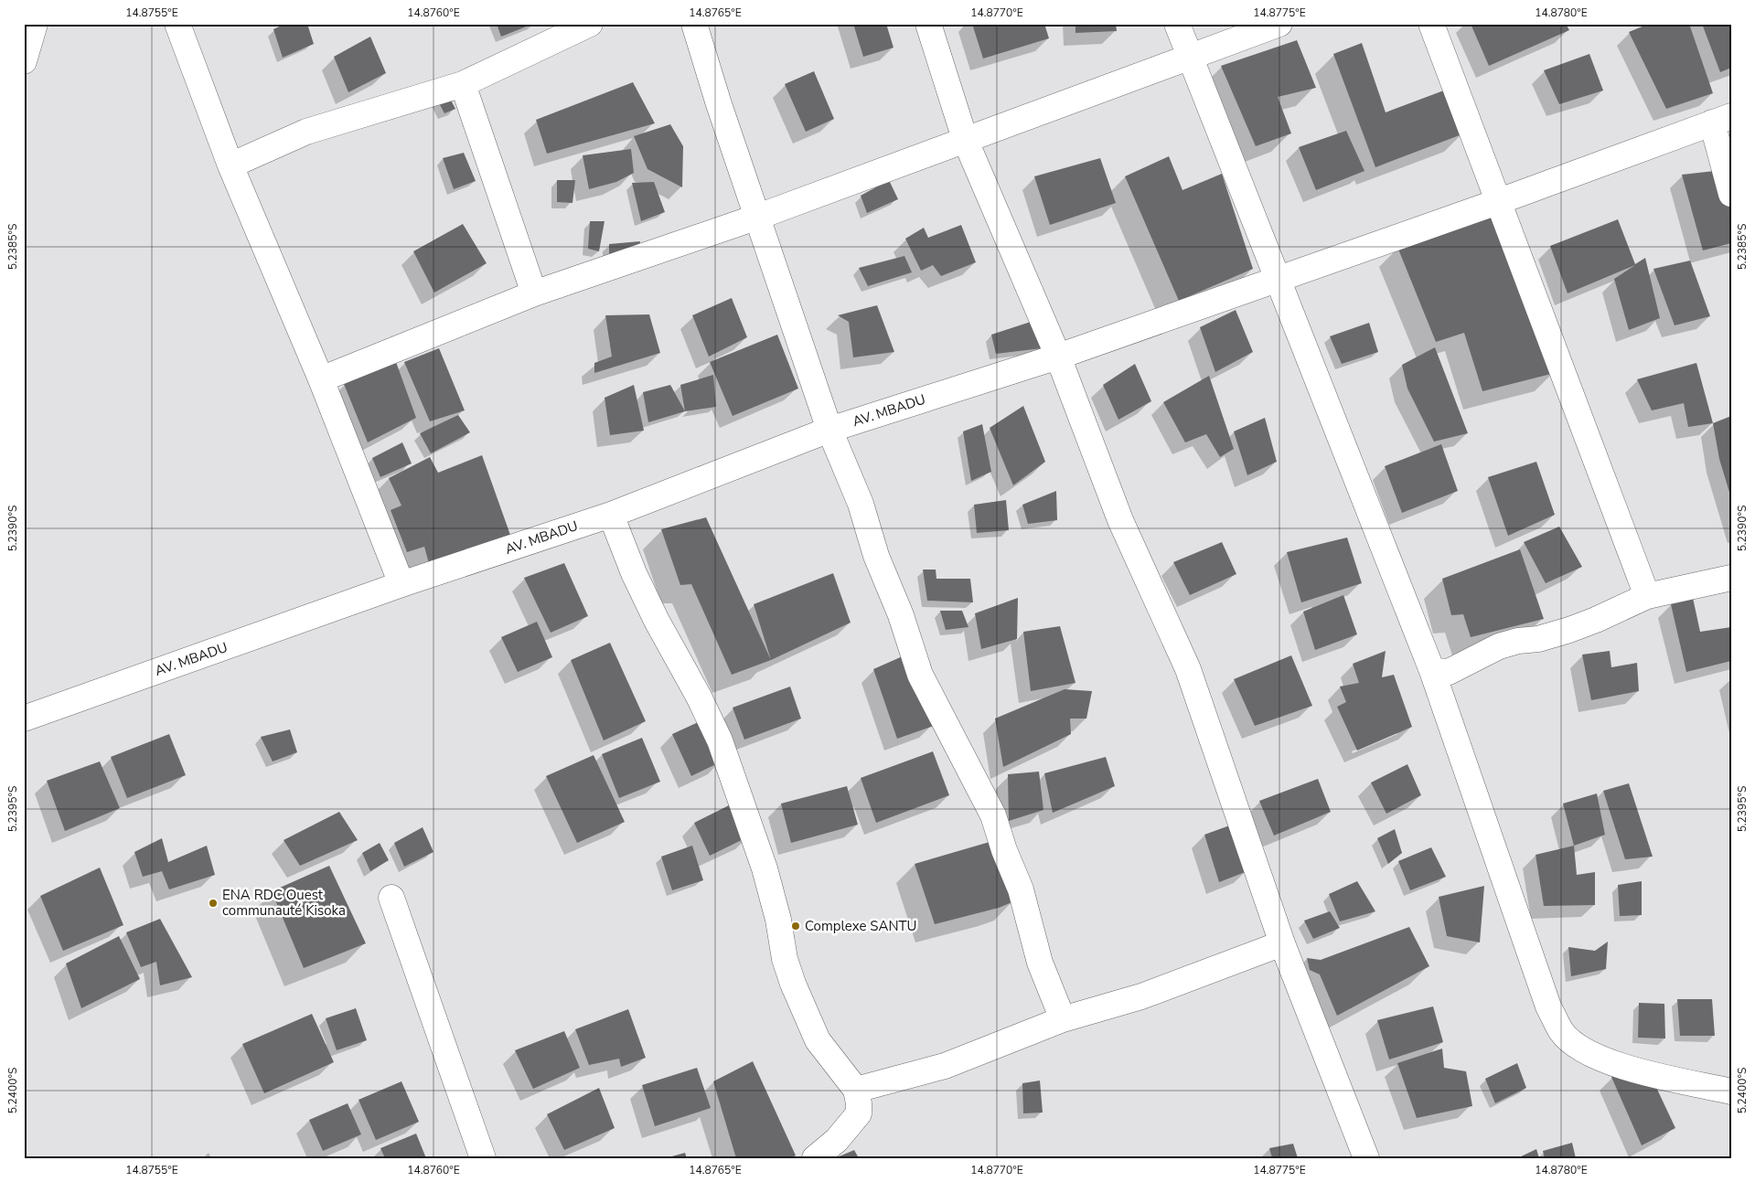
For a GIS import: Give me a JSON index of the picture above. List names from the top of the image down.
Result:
{
  "streets": {
    "street": ["AV. MBADU"]
  },
  "places": ["ENA RDC Ouest communauté Kisoka", "Complexe SANTU"],
  "coordinates": [
    "14.8755°E",
    "14.8760°E",
    "14.8765°E",
    "14.8770°E",
    "14.8775°E",
    "14.8780°E",
    "5.2385°S",
    "5.2390°S",
    "5.2395°S",
    "5.2400°S"
  ]
}
